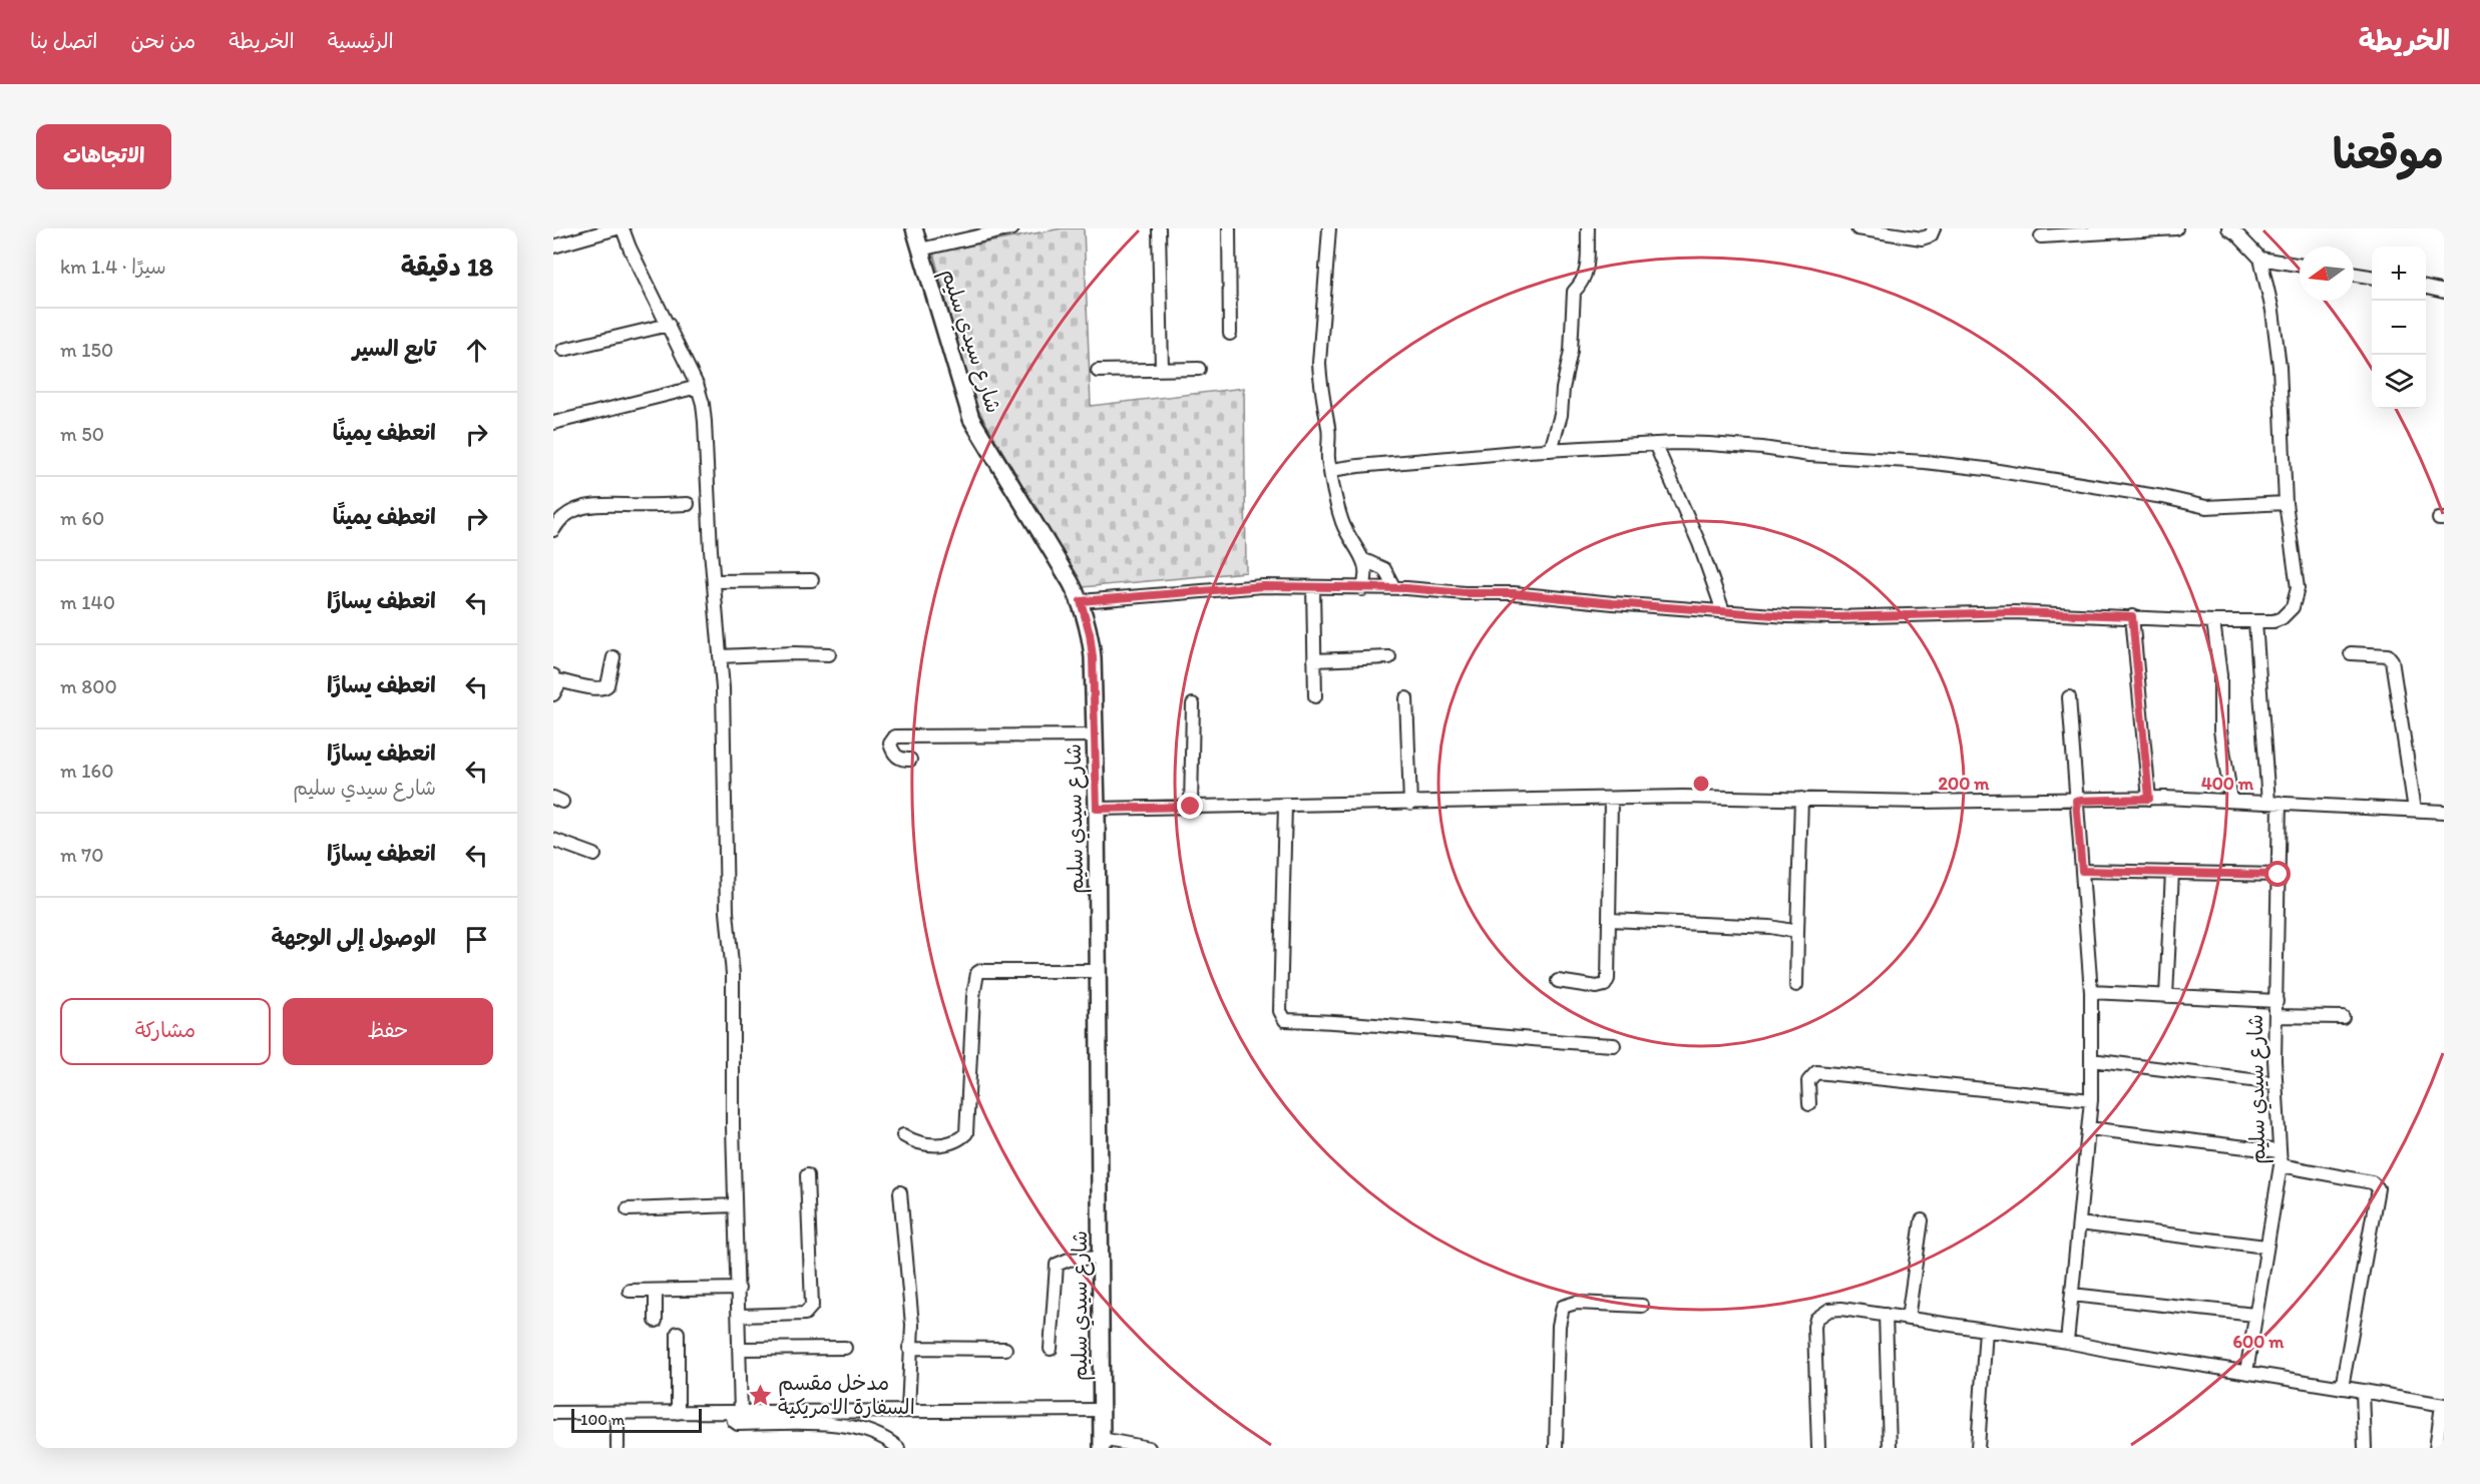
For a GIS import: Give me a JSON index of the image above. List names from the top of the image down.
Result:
{
  "streets": {
    "main road": ["شارع سيدي سليم"]
  },
  "places": {
    "place": ["مدخل مقسم السفارة الامريكية"]
  },
  "scale_bar": "100 m",
  "north": "left",
  "page": {
    "header": "الخريطة",
    "nav": [
      "الرئيسية",
      "الخريطة",
      "من نحن",
      "اتصل بنا"
    ],
    "title": "موقعنا",
    "buttons": [
      "الاتجاهات",
      ["حفظ", "مشاركة"]
    ],
    "heading": ["18 دقيقة", "سيرًا · 1.4 km"],
    "map_buttons": ["+", "−"],
    "list": [
      ["تابع السير", "150 m"],
      ["انعطف يمينًا", "50 m"],
      ["انعطف يمينًا", "60 m"],
      ["انعطف يسارًا", "140 m"],
      ["انعطف يسارًا", "800 m"],
      ["انعطف يسارًا", "شارع سيدي سليم", "160 m"],
      ["انعطف يسارًا", "70 m"],
      "الوصول إلى الوجهة"
    ],
    "scale": "100 m"
  },
  "rings": ["200 m", "400 m", "600 m"]
}
